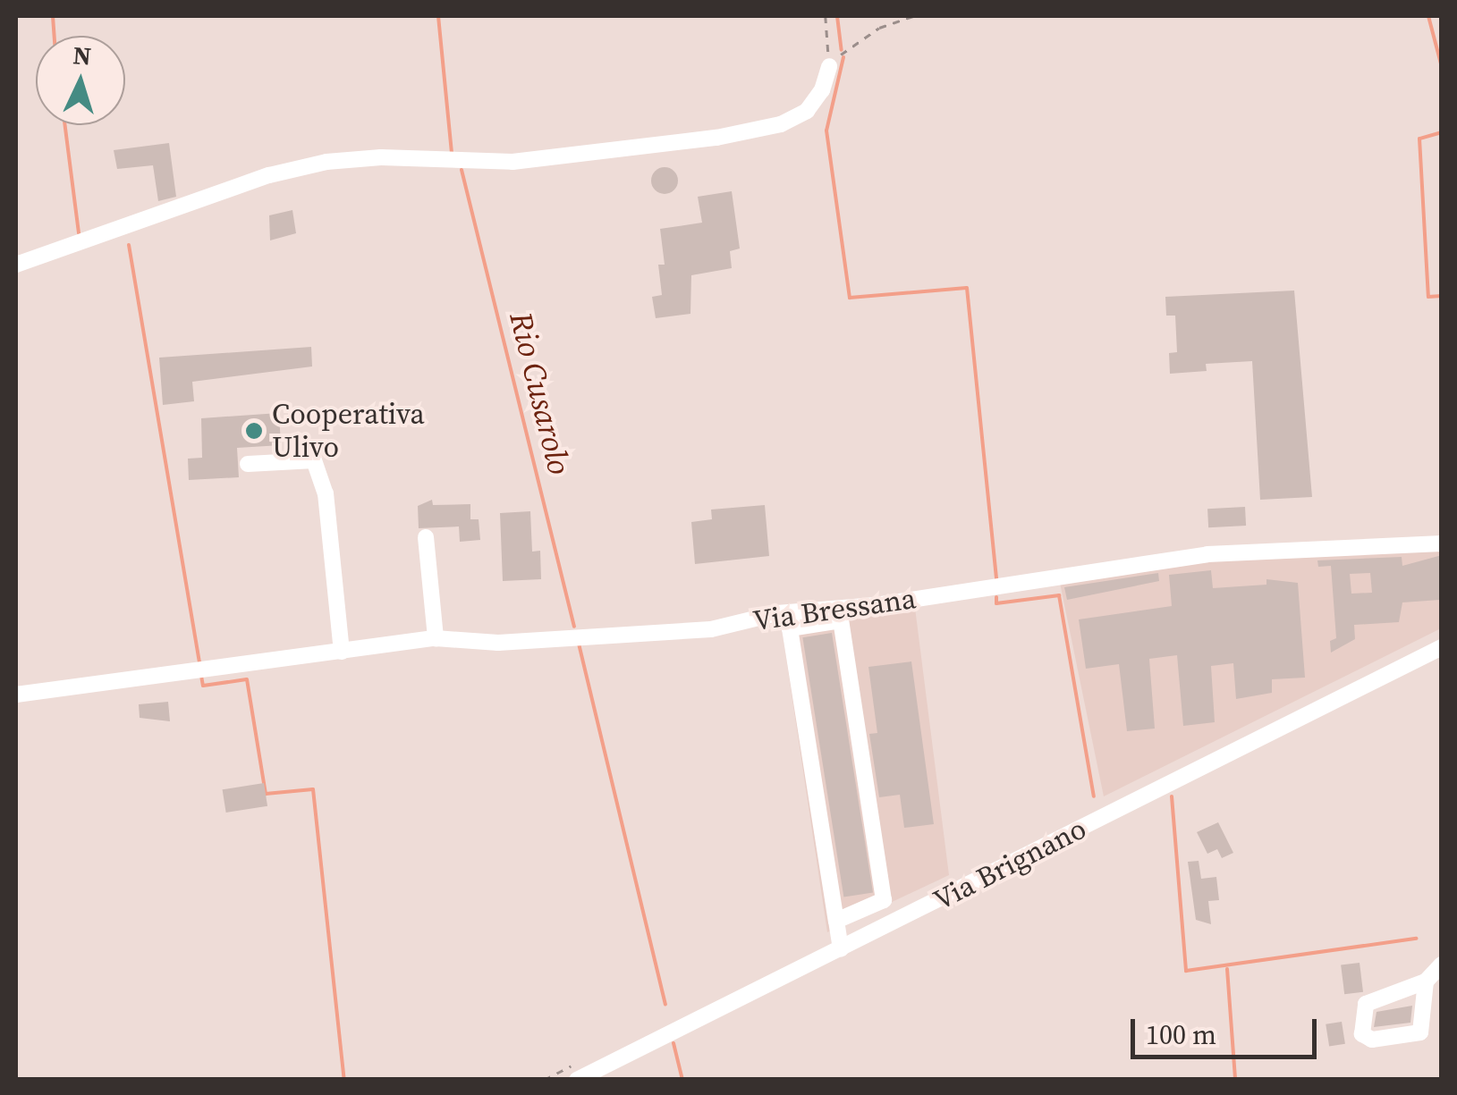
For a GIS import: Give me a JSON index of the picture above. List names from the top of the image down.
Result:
{
  "streets": {
    "street": ["Via Bressana", "Via Brignano"]
  },
  "water": ["Rio Cusarolo"],
  "places": ["Cooperativa Ulivo"],
  "scale_bar": "100 m",
  "north": "top"
}
